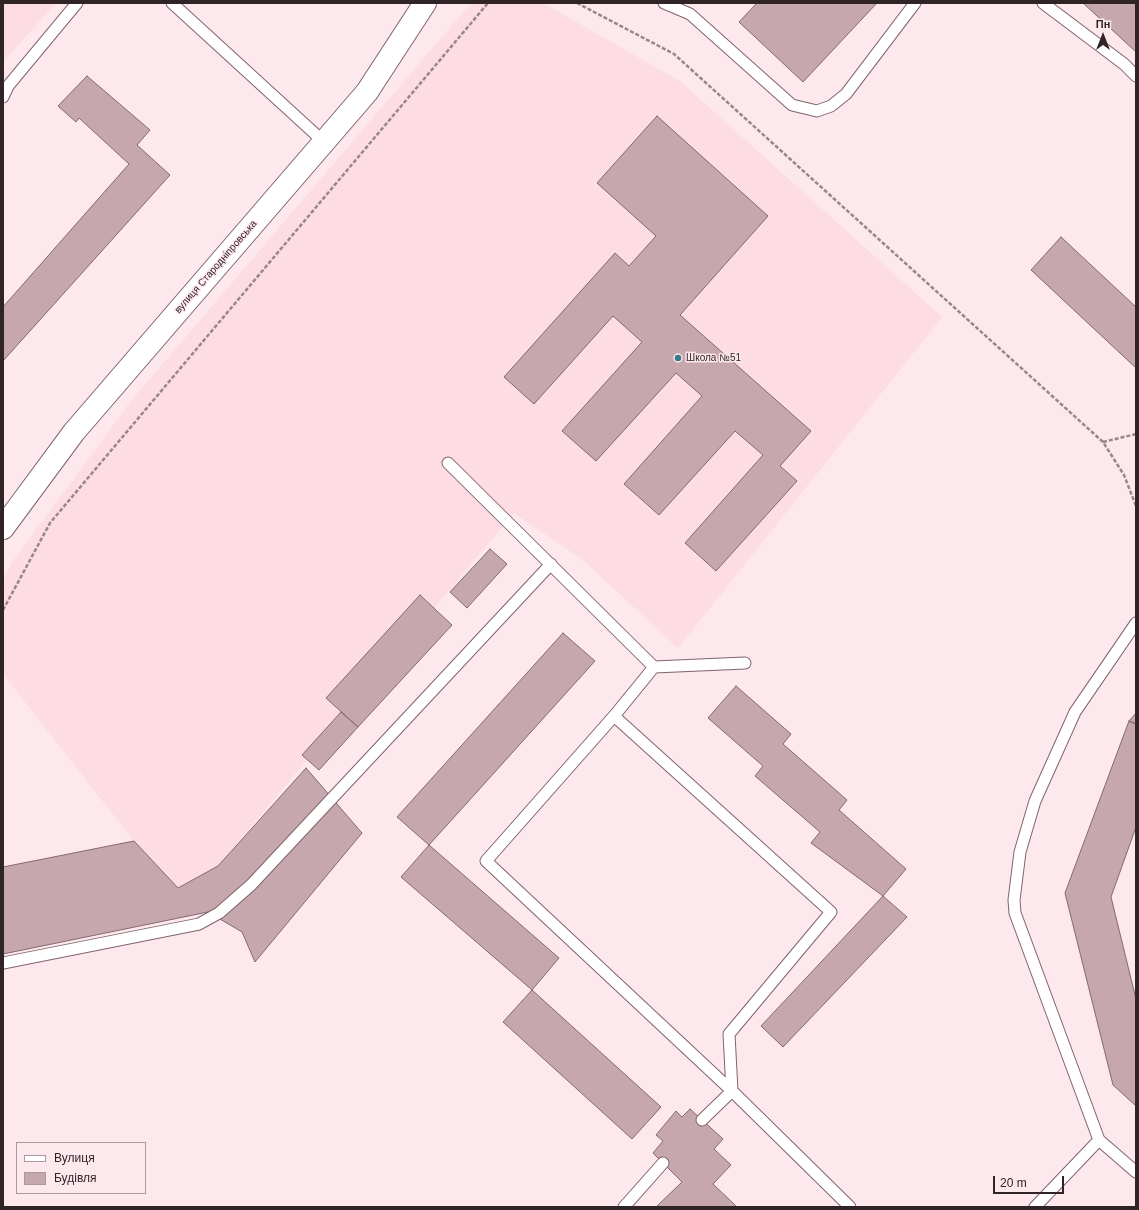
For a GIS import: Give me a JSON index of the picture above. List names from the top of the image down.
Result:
{
  "streets": {
    "street": ["вулиця Стародніпровська"]
  },
  "places": ["Школа №51"],
  "legend": ["Вулиця", "Будівля"],
  "scale_bar": "20 m",
  "north": "top"
}
